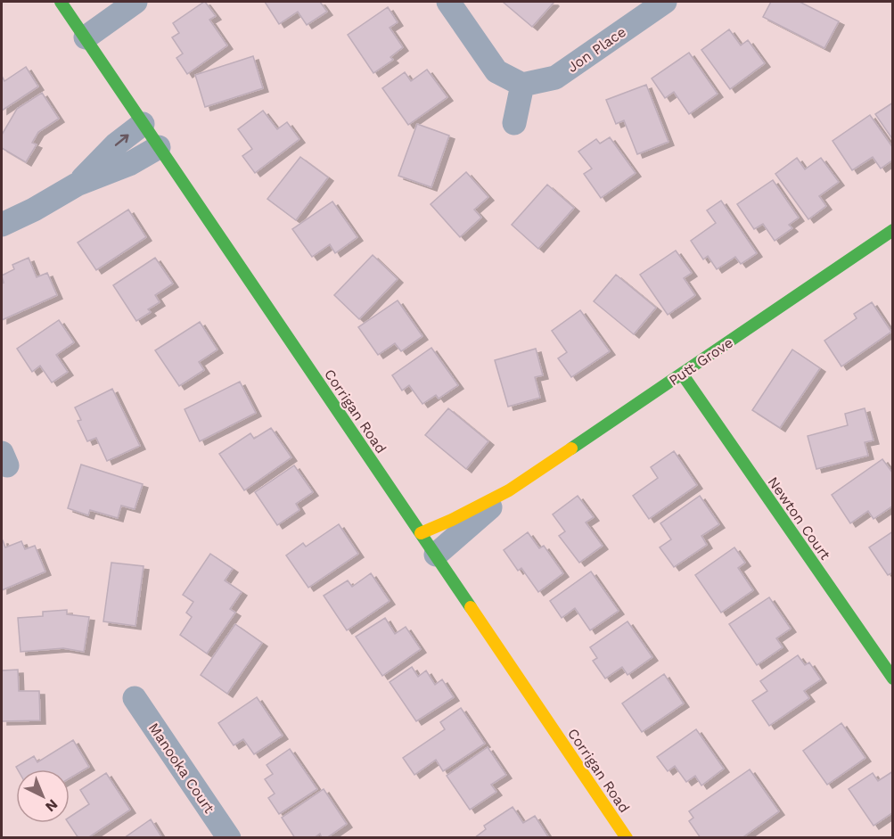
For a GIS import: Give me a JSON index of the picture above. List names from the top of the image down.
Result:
{
  "streets": {
    "main road": ["Putt Grove", "Corrigan Road", "Newton Court"],
    "street": ["Jon Place", "Manooka Court"]
  },
  "crossings": [
    ["Putt Grove", "Corrigan Road"],
    ["Putt Grove", "Newton Court"]
  ],
  "north": "bottom right"
}
